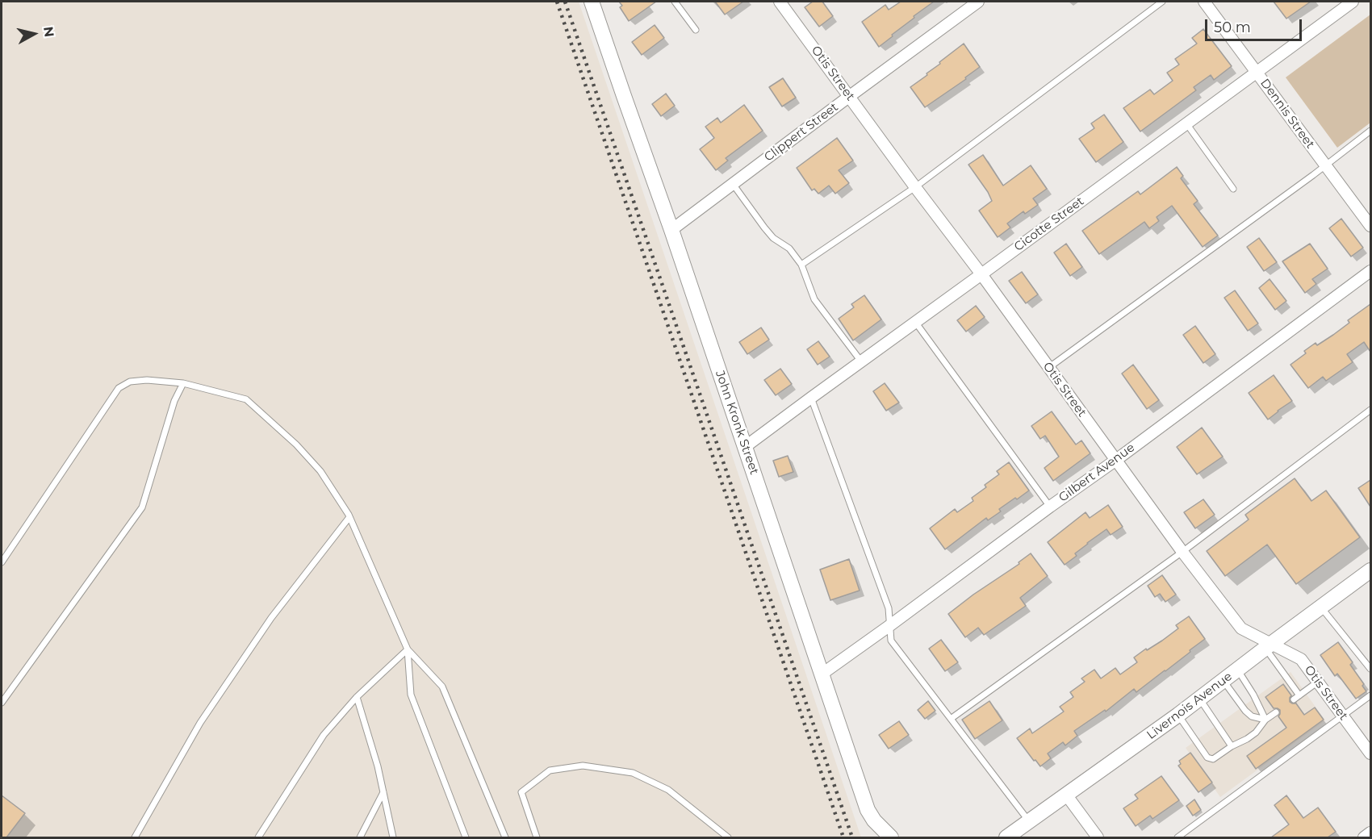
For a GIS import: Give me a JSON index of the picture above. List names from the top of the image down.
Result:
{
  "streets": {
    "street": [
      "Otis Street",
      "Dennis Street",
      "Clippert Street",
      "Cicotte Street",
      "John Kronk Street",
      "Gilbert Avenue",
      "Livernois Avenue"
    ]
  },
  "crossings": [
    ["Otis Street", "Clippert Street"],
    ["Otis Street", "Cicotte Street"],
    ["Otis Street", "Gilbert Avenue"],
    ["Otis Street", "Livernois Avenue"],
    ["Dennis Street", "Cicotte Street"],
    ["Clippert Street", "John Kronk Street"],
    ["Cicotte Street", "John Kronk Street"],
    ["John Kronk Street", "Gilbert Avenue"]
  ],
  "scale_bar": "50 m",
  "north": "right"
}
